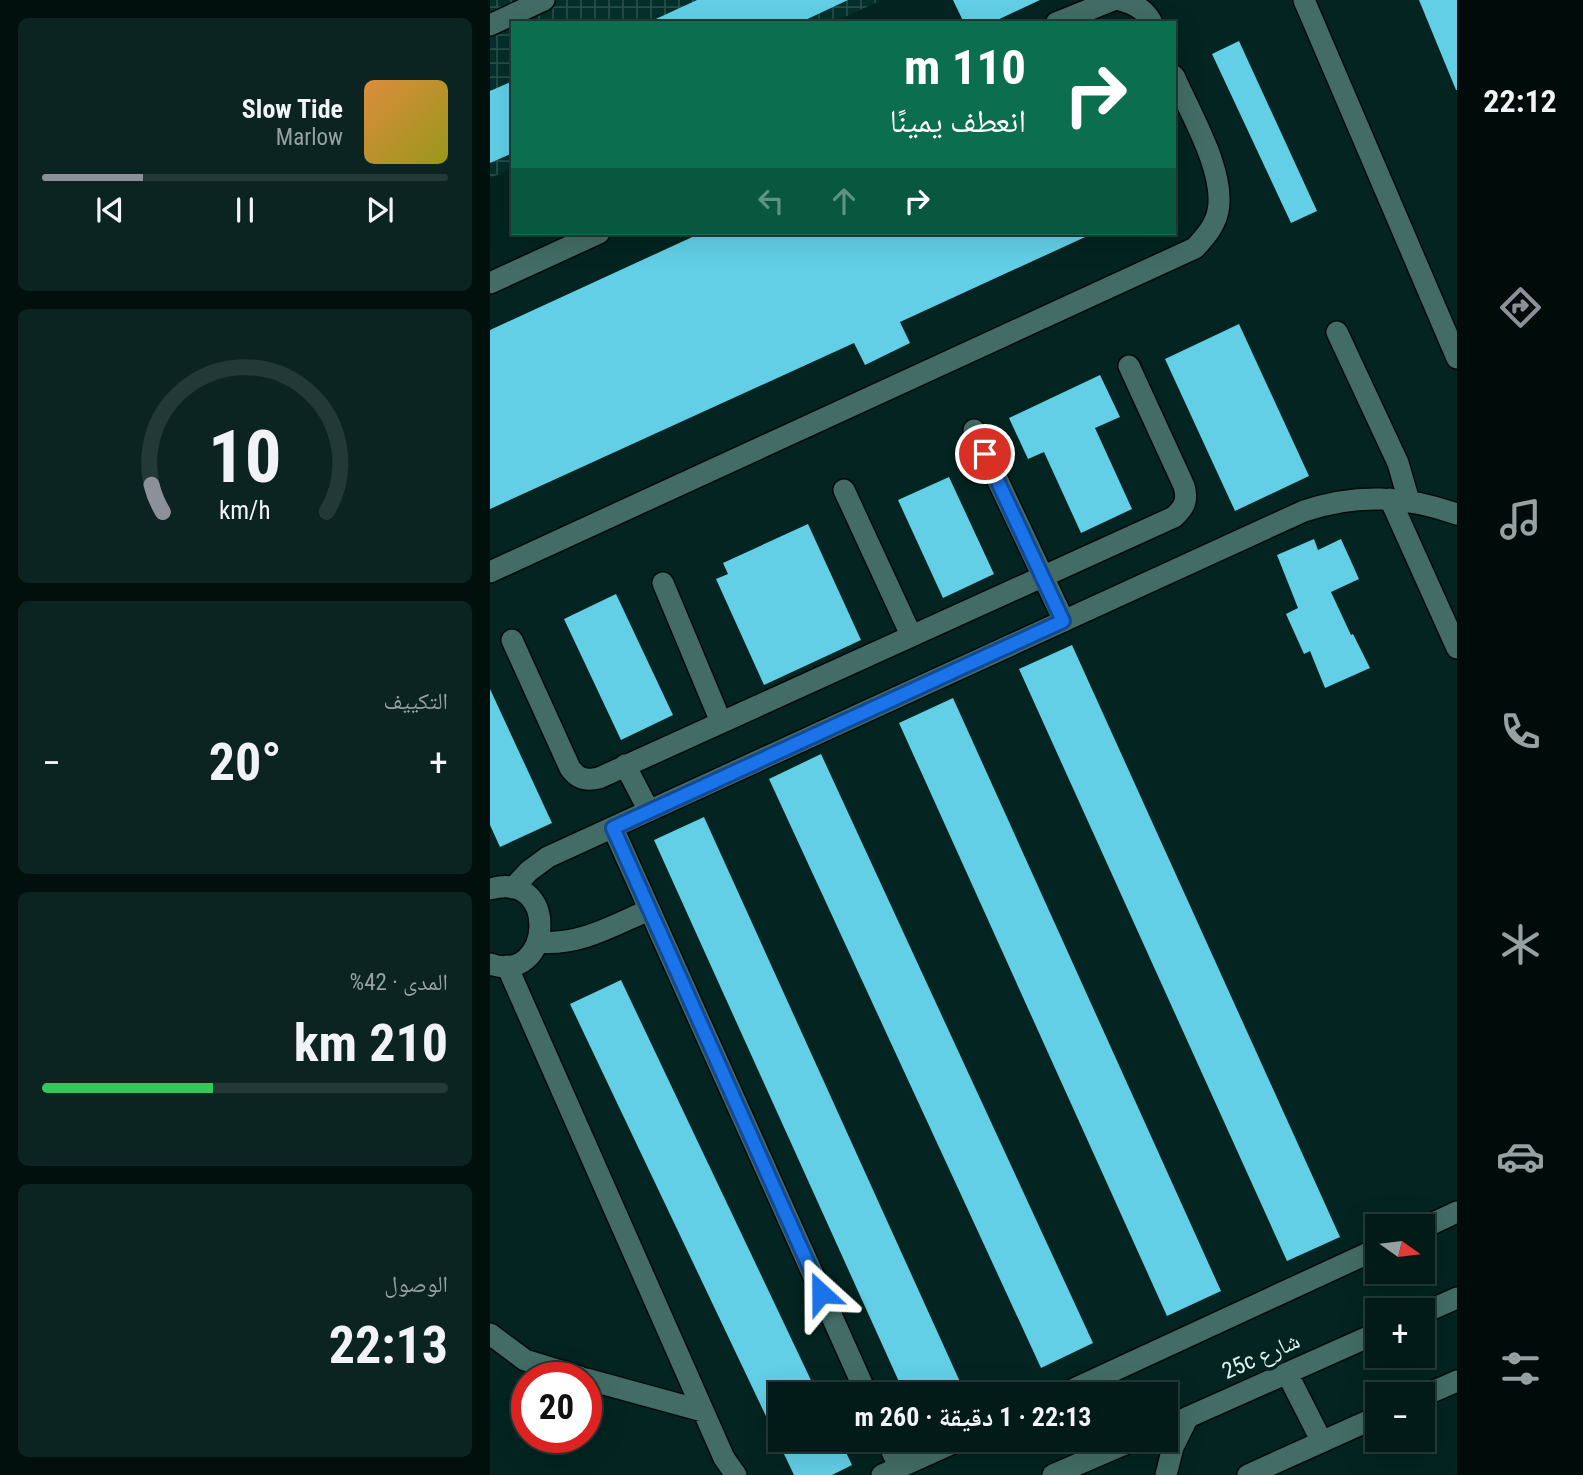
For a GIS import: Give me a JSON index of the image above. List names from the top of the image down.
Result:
{
  "streets": {
    "street": ["25c شارع"]
  },
  "north": "right",
  "page": {
    "tabs": "22:12",
    "turn": ["110 m", "انعطف يمينًا"],
    "song": ["Slow Tide", "Marlow"],
    "tile": [
      "التكييف",
      ["المدى · 42%", "210 km"],
      ["الوصول", "22:13"]
    ],
    "heat": ["−", "20°", "+"],
    "map_buttons": ["+", "−"],
    "limit": "20",
    "trip": "22:13 · 1 دقيقة · 260 m",
    "gauge": ["10", "km/h"]
  }
}
